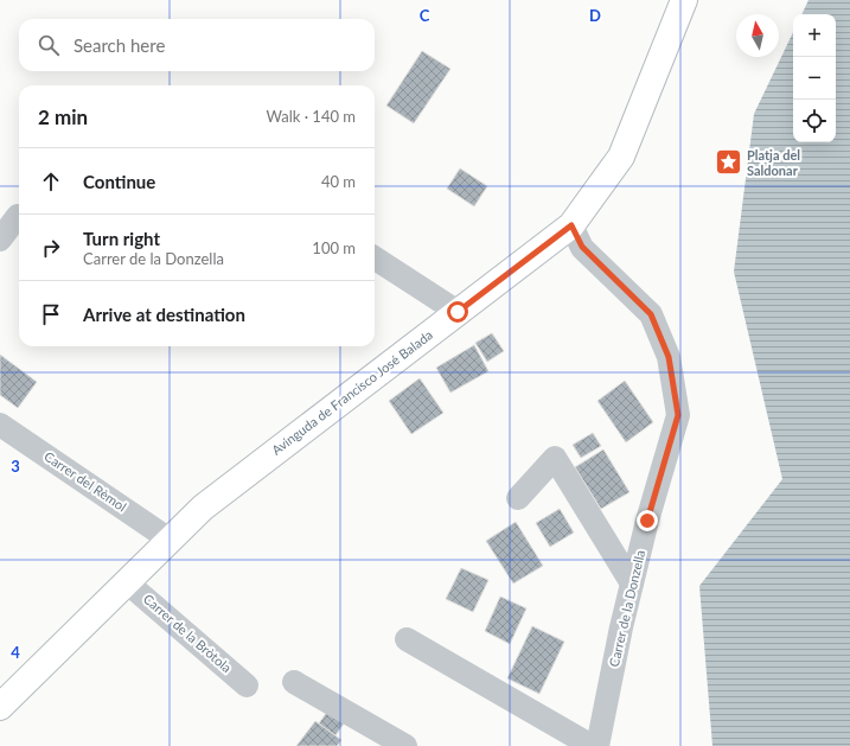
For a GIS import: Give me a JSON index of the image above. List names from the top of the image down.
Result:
{
  "streets": {
    "street": [
      "Avinguda de Francisco José Balada",
      "Carrer del Rèmol",
      "Carrer de la Donzella",
      "Carrer de la Bròtola"
    ]
  },
  "crossings": [
    ["Avinguda de Francisco José Balada", "Carrer del Rèmol"],
    ["Avinguda de Francisco José Balada", "Carrer de la Donzella"],
    ["Avinguda de Francisco José Balada", "Carrer de la Bròtola"]
  ],
  "places": {
    "place": ["Platja del Saldonar"]
  },
  "north": "top",
  "page": {
    "map_buttons": ["+", "−"],
    "search": "Search here",
    "heading": ["2 min", "Walk · 140 m"],
    "list": [
      ["Continue", "40 m"],
      ["Turn right", "Carrer de la Donzella", "100 m"],
      "Arrive at destination"
    ]
  },
  "grid": {
    "columns": ["C", "D"],
    "rows": ["3", "4"]
  }
}
